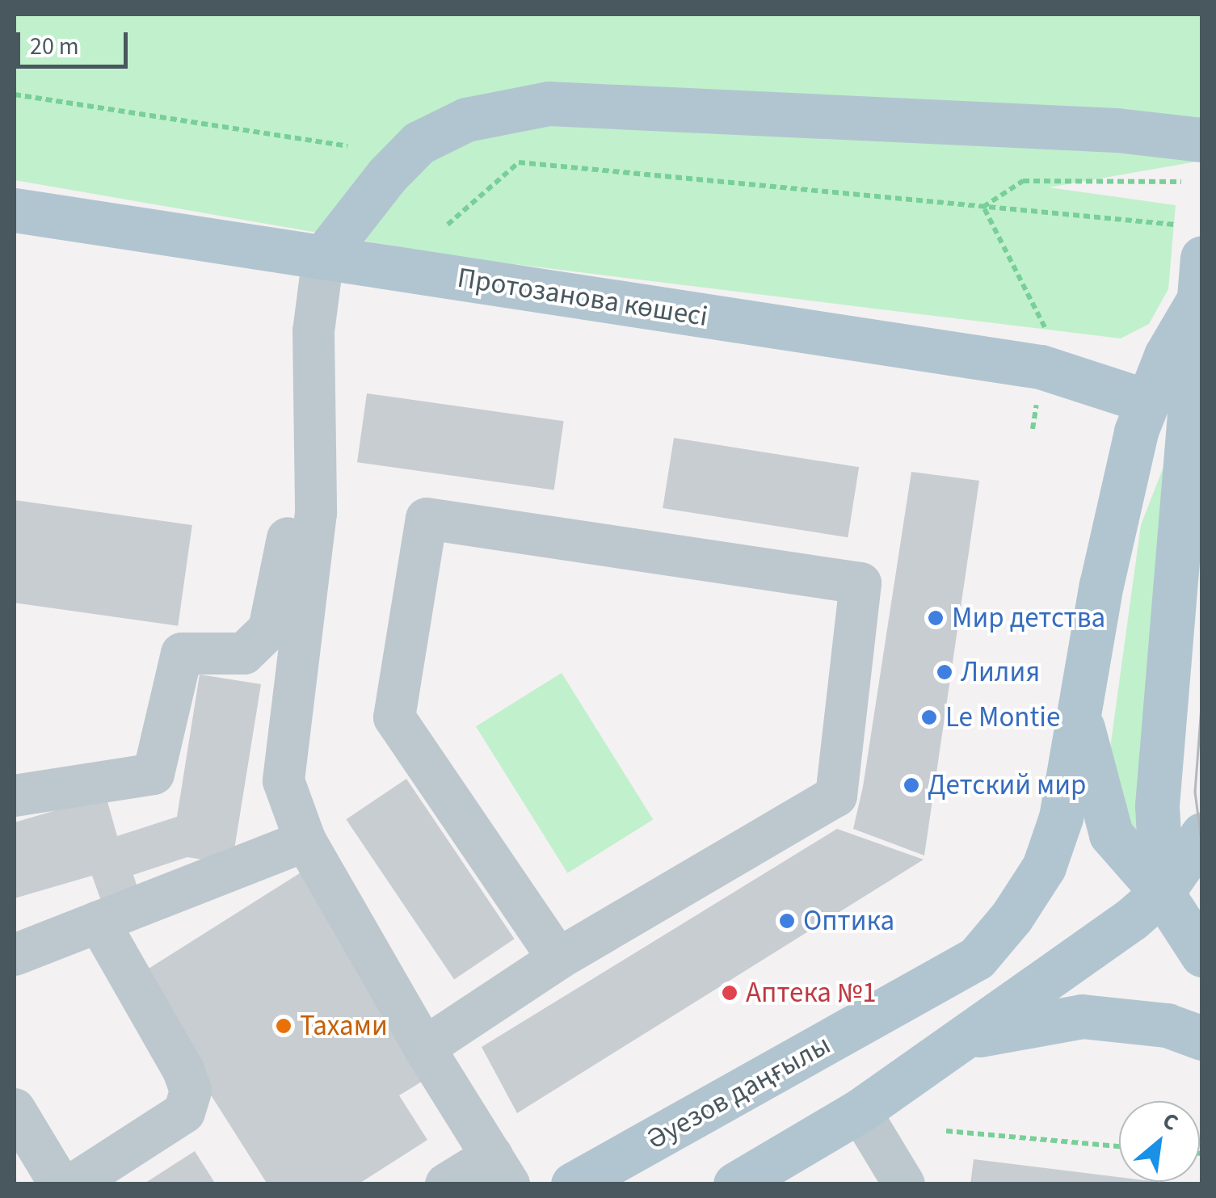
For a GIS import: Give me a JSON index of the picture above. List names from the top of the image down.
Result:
{
  "streets": {
    "main road": ["Протозанова көшесі", "Әуезов даңғылы"]
  },
  "crossings": [
    ["Протозанова көшесі", "Әуезов даңғылы"]
  ],
  "places": [
    "Мир детства",
    "Лилия",
    "Le Montie",
    "Детский мир",
    "Оптика",
    "Аптека №1",
    "Тахами"
  ],
  "scale_bar": "20 m",
  "north": "top right"
}
